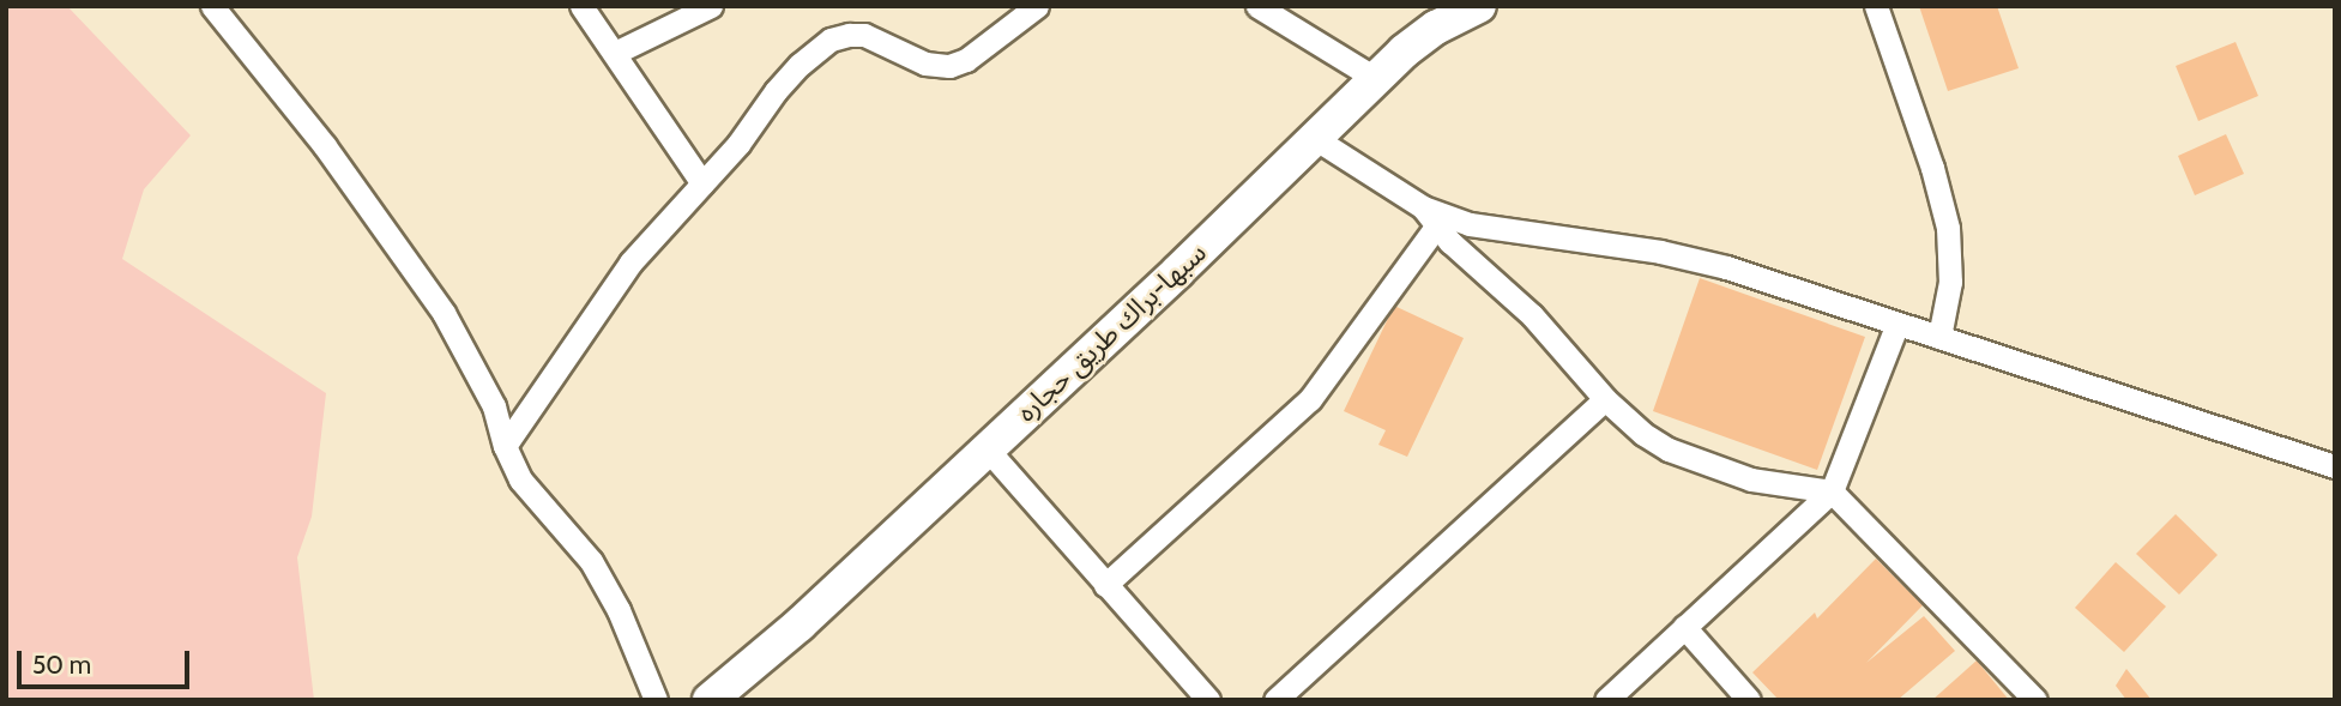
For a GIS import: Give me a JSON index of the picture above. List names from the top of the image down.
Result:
{
  "streets": {
    "main road": ["سبها-براك طريق حجاره"]
  },
  "scale_bar": "50 m"
}
